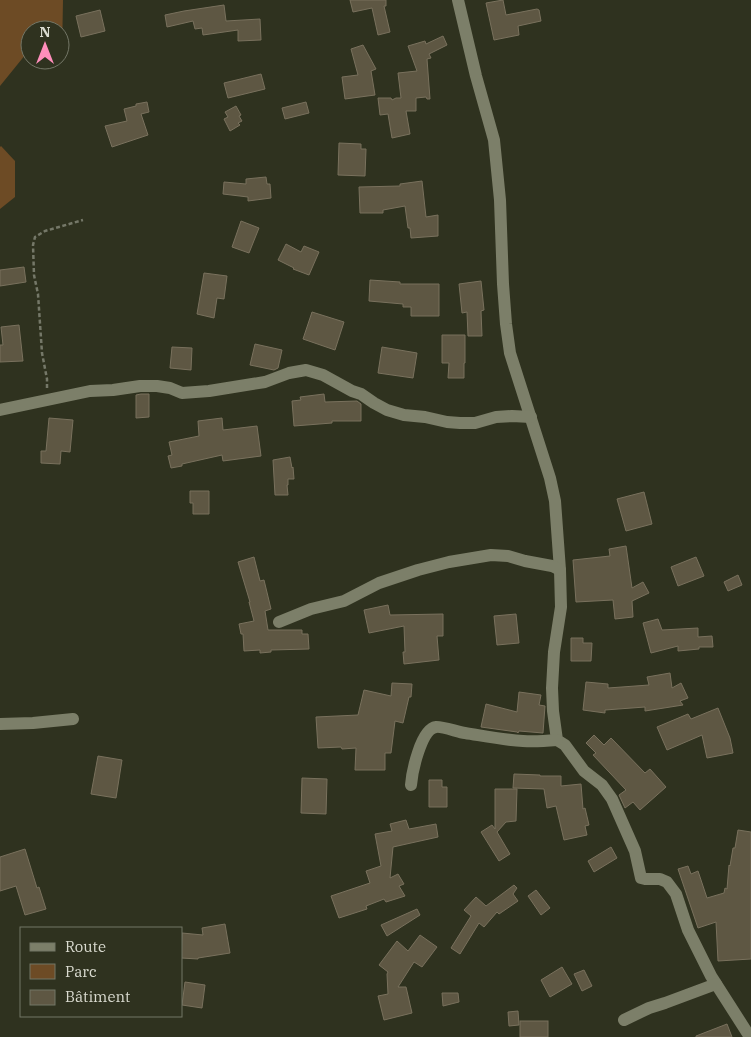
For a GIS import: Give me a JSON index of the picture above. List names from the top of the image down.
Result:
{
  "legend": ["Route", "Parc", "Bâtiment"],
  "north": "top"
}
